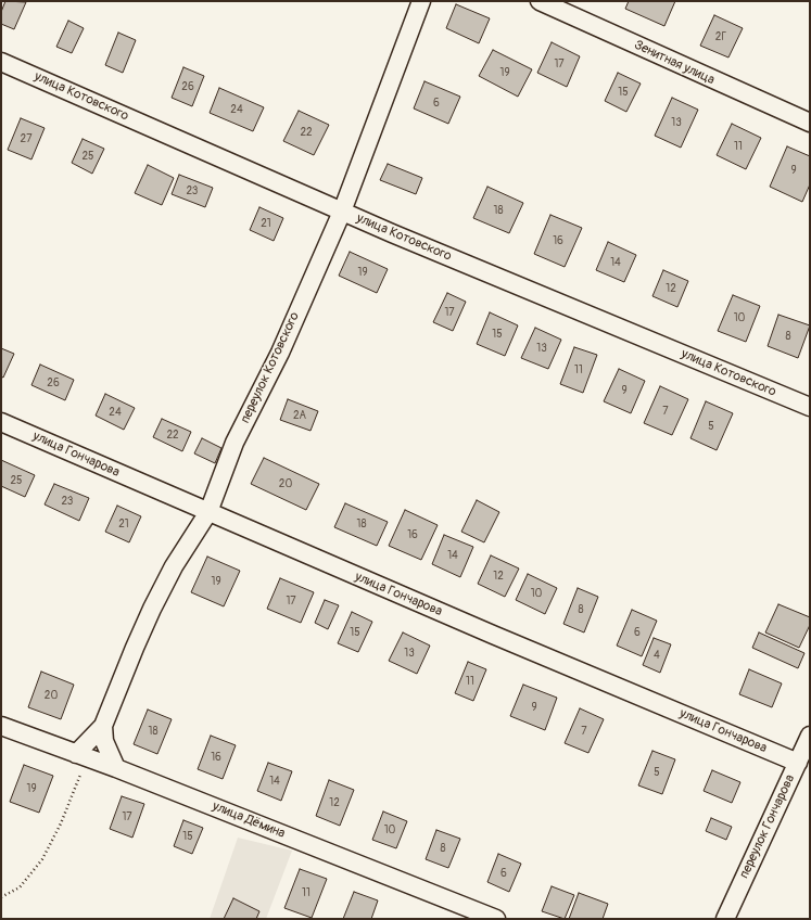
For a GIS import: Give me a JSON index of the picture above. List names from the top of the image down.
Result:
{
  "streets": {
    "street": [
      "Зенитная улица",
      "улица Котовского",
      "переулок Котовского",
      "улица Гончарова",
      "улица Дёмина",
      "переулок Гончарова"
    ]
  },
  "crossings": [
    ["улица Котовского", "переулок Котовского"],
    ["переулок Котовского", "улица Гончарова"],
    ["улица Гончарова", "переулок Гончарова"]
  ],
  "house_numbers": [
    "2Г",
    "17",
    "19",
    "26",
    "15",
    "6",
    "24",
    "13",
    "22",
    "27",
    "11",
    "25",
    "9",
    "23",
    "18",
    "21",
    "16",
    "14",
    "19",
    "12",
    "17",
    "10",
    "15",
    "8",
    "13",
    "11",
    "26",
    "9",
    "7",
    "24",
    "2А",
    "5",
    "22",
    "25",
    "20",
    "23",
    "21",
    "18",
    "16",
    "14",
    "12",
    "19",
    "10",
    "17",
    "8",
    "15",
    "6",
    "13",
    "4",
    "11",
    "20",
    "9",
    "18",
    "7",
    "16",
    "5",
    "14",
    "19",
    "12",
    "17",
    "10",
    "15",
    "8",
    "6",
    "11"
  ]
}
